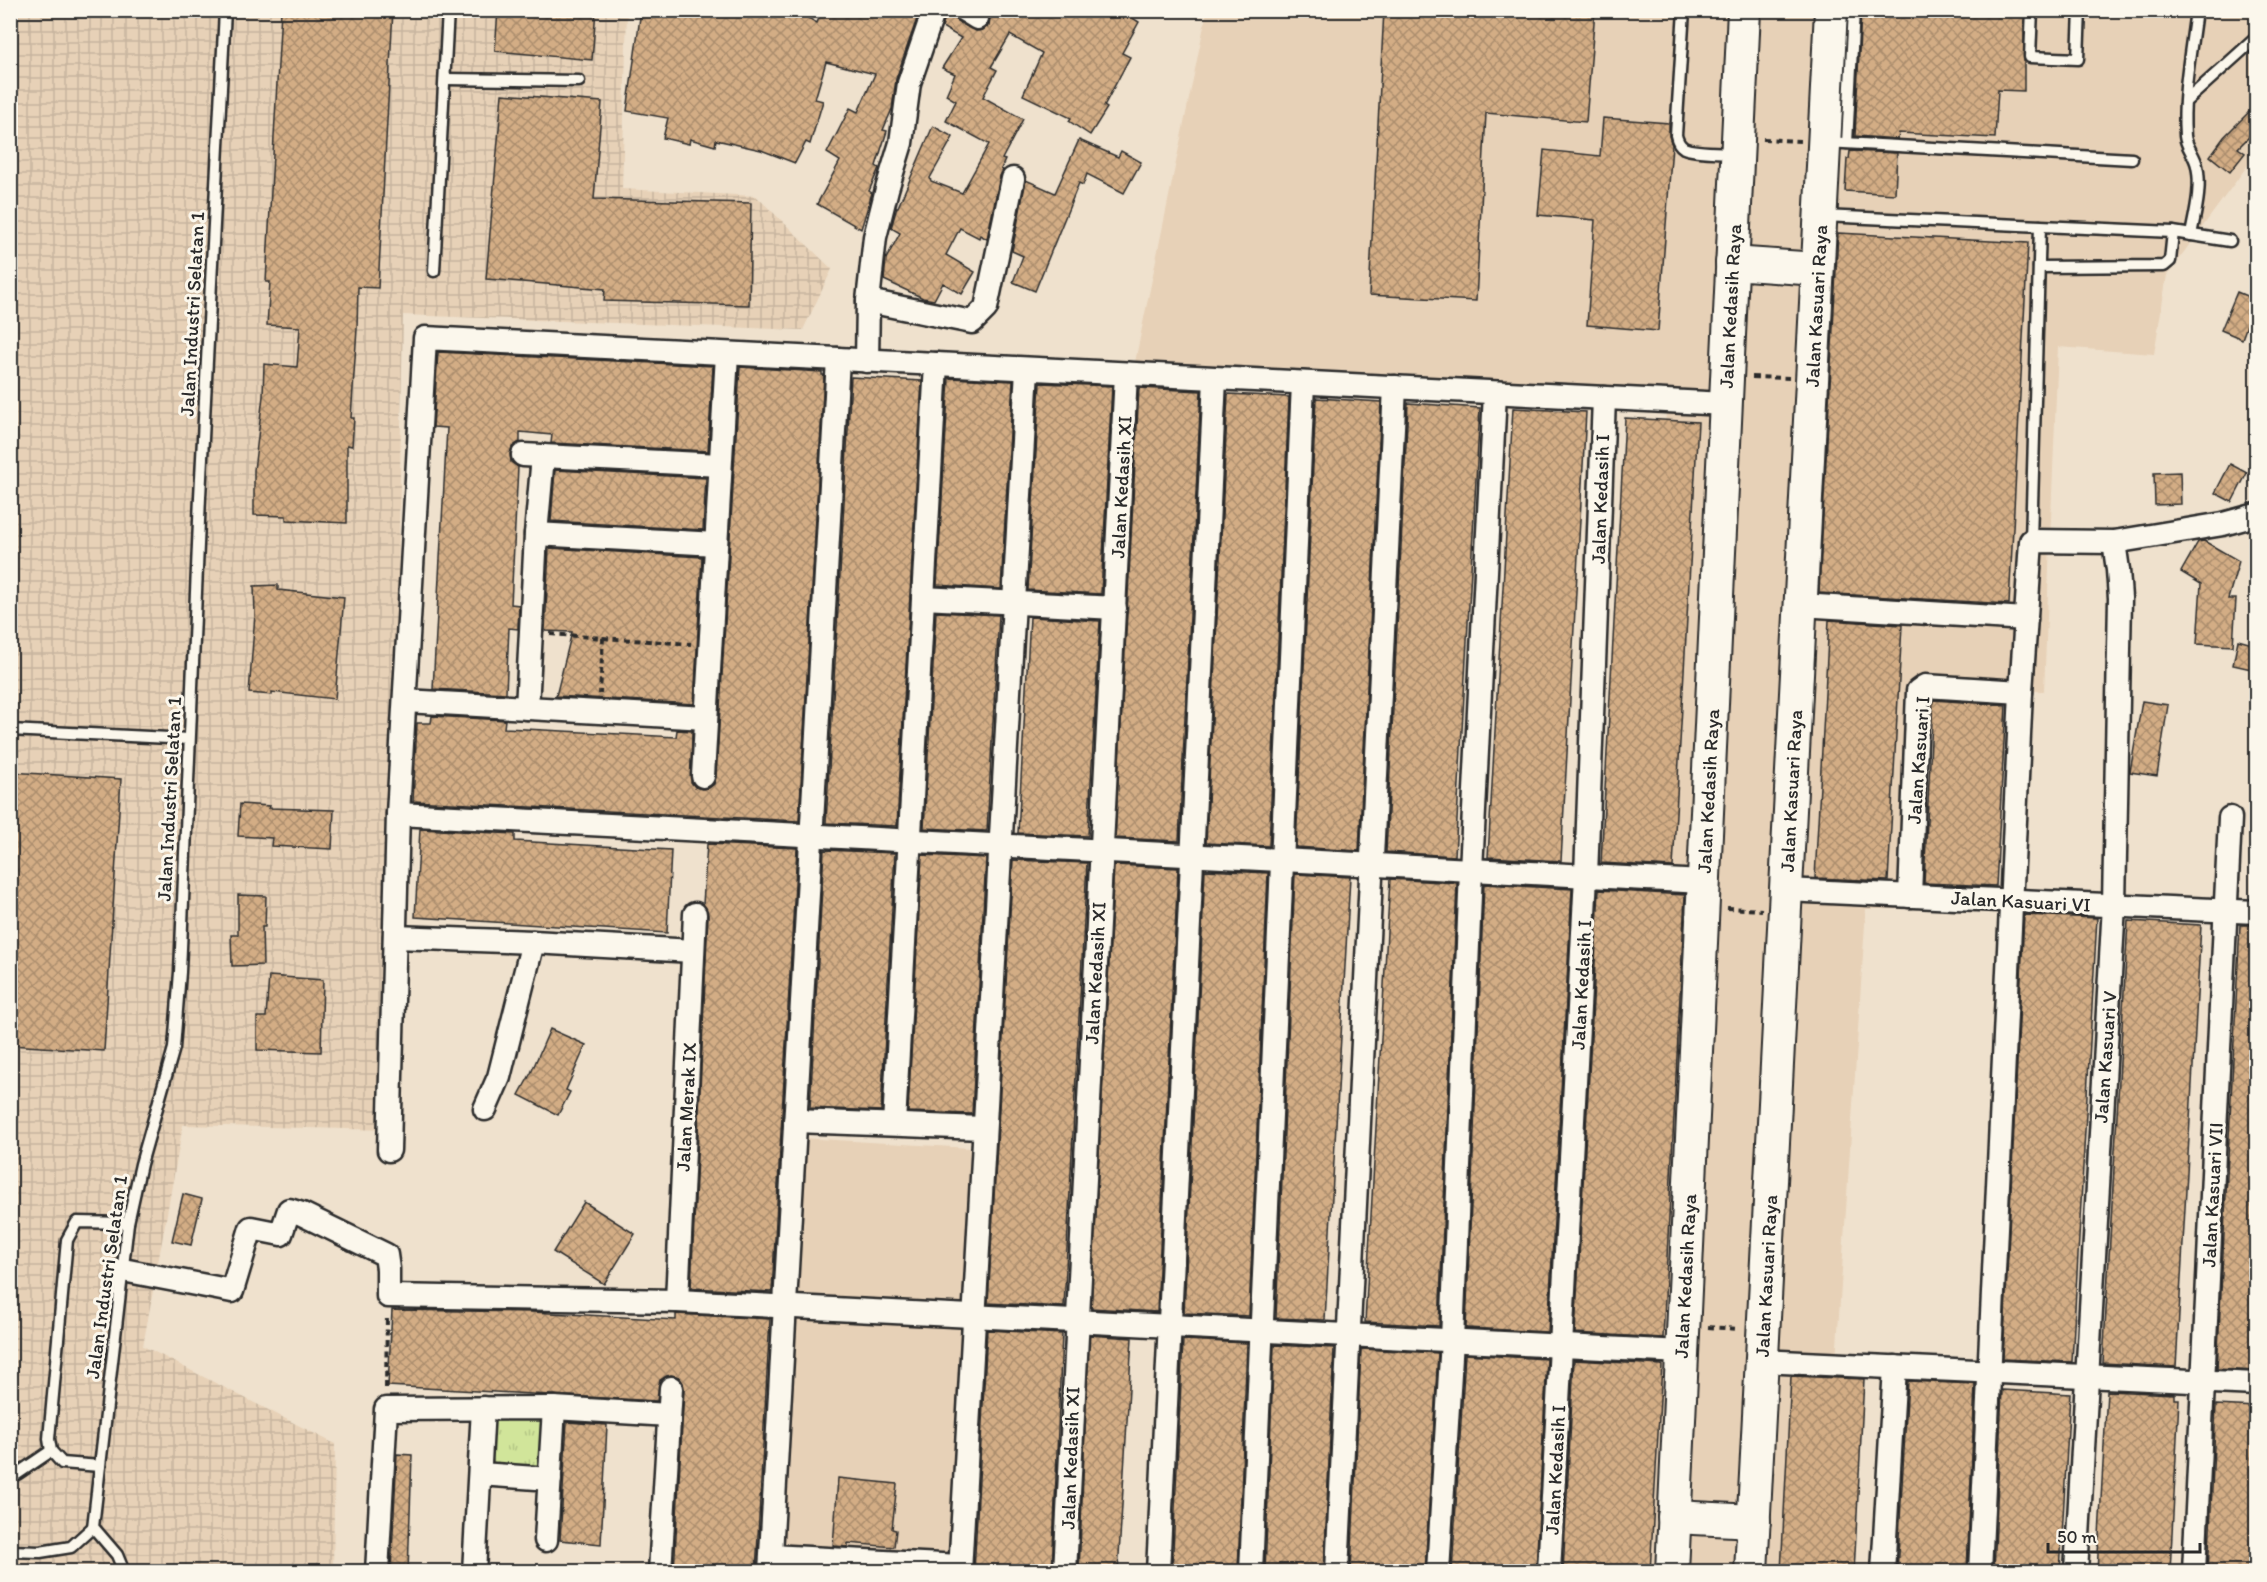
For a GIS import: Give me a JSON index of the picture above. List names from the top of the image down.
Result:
{
  "streets": {
    "main road": ["Jalan Kedasih Raya", "Jalan Kasuari Raya"],
    "street": [
      "Jalan Kedasih XI",
      "Jalan Kedasih I",
      "Jalan Kasuari I",
      "Jalan Kasuari VI",
      "Jalan Kasuari V",
      "Jalan Merak IX",
      "Jalan Kasuari VII"
    ],
    "lane": ["Jalan Industri Selatan 1"]
  },
  "crossings": [
    ["Jalan Kasuari Raya", "Jalan Kasuari VI"],
    ["Jalan Kasuari I", "Jalan Kasuari VI"],
    ["Jalan Kasuari VI", "Jalan Kasuari V"],
    ["Jalan Kasuari VI", "Jalan Kasuari VII"]
  ],
  "scale_bar": "50 m"
}
